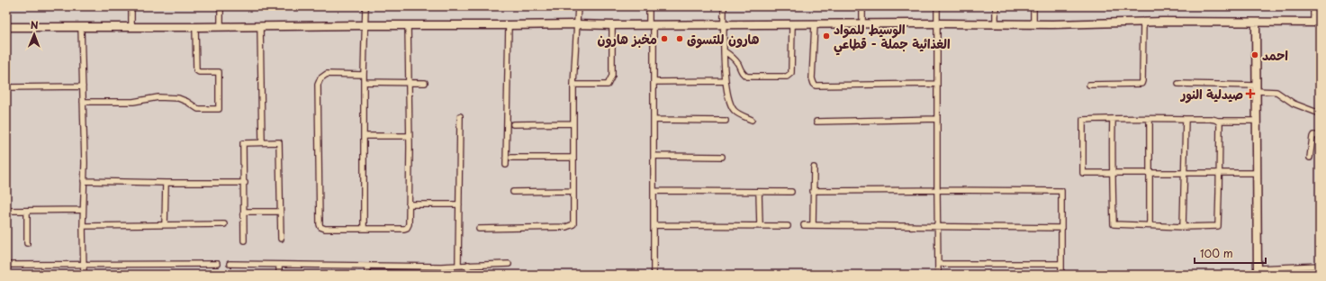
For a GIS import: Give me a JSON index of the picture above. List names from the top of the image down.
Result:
{
  "places": {
    "other": [
      "الوسيط للمواد الغذائية جملة - قطاعي",
      "مخبز هارون",
      "هارون للتسوق",
      "احمد"
    ],
    "health": ["صيدلية النور"]
  },
  "scale_bar": "100 m",
  "north": "top"
}
